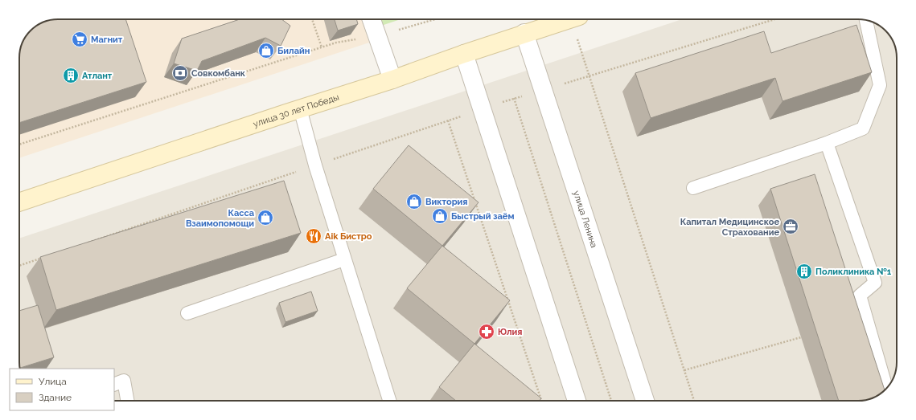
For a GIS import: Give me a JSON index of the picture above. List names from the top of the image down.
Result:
{
  "streets": {
    "street": ["улица 30 лет Победы", "улица Ленина"]
  },
  "crossings": [
    ["улица 30 лет Победы", "улица Ленина"]
  ],
  "places": {
    "supermarket": ["Магнит"],
    "shop": [
      "Билайн",
      "Виктория",
      "Быстрый заём",
      "Касса Взаимопомощи"
    ],
    "bank": ["Совкомбанк"],
    "building": ["Атлант", "Поликлиника №1"],
    "office": ["Капитал Медицинское Страхование"],
    "restaurant": ["Aik Бистро"],
    "pharmacy": ["Юлия"]
  },
  "legend": ["Улица", "Здание"]
}
